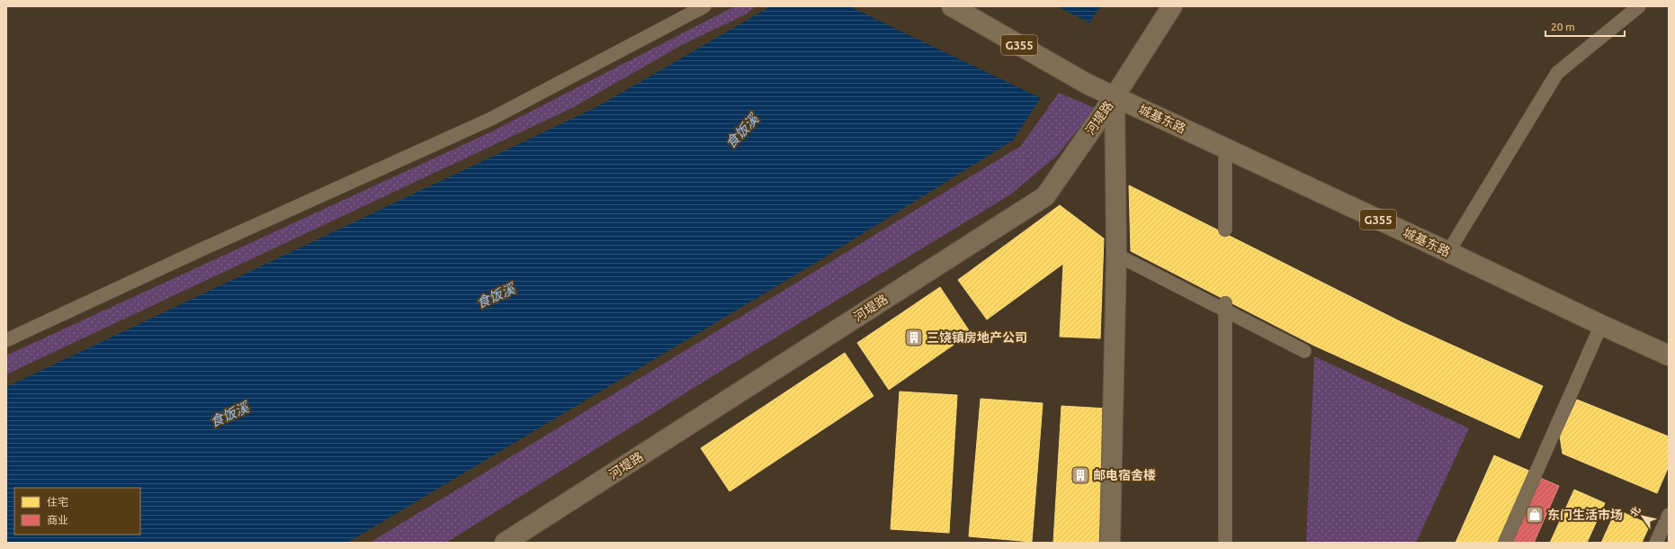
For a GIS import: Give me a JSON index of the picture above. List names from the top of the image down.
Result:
{
  "streets": {
    "highway": ["G355", "城基东路"],
    "street": ["河堤路"]
  },
  "crossings": [
    ["河堤路", "城基东路"]
  ],
  "water": ["食饭溪"],
  "places": {
    "building": ["三饶镇房地产公司", "邮电宿舍楼"],
    "shop": ["东门生活市场"]
  },
  "legend": ["住宅", "商业"],
  "scale_bar": "20 m",
  "north": "top left"
}
